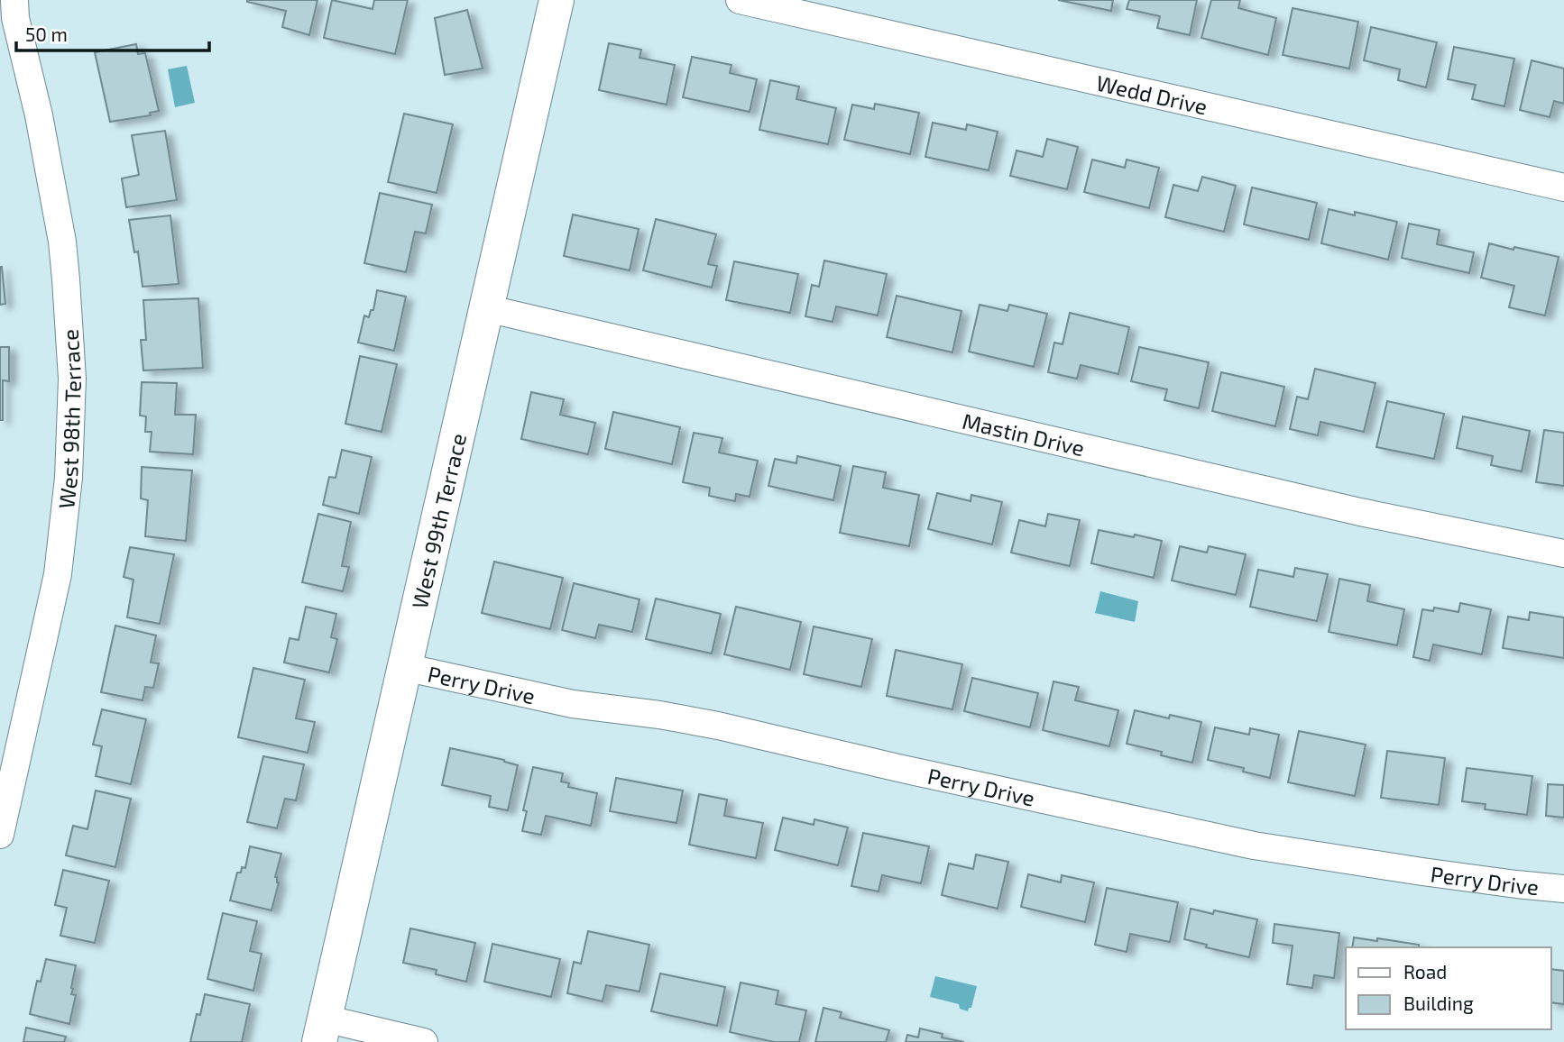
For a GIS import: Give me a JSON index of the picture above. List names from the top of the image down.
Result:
{
  "streets": {
    "street": [
      "Wedd Drive",
      "West 98th Terrace",
      "Mastin Drive",
      "West 99th Terrace",
      "Perry Drive"
    ]
  },
  "crossings": [
    ["Mastin Drive", "West 99th Terrace"],
    ["West 99th Terrace", "Perry Drive"]
  ],
  "legend": ["Road", "Building"],
  "scale_bar": "50 m"
}
